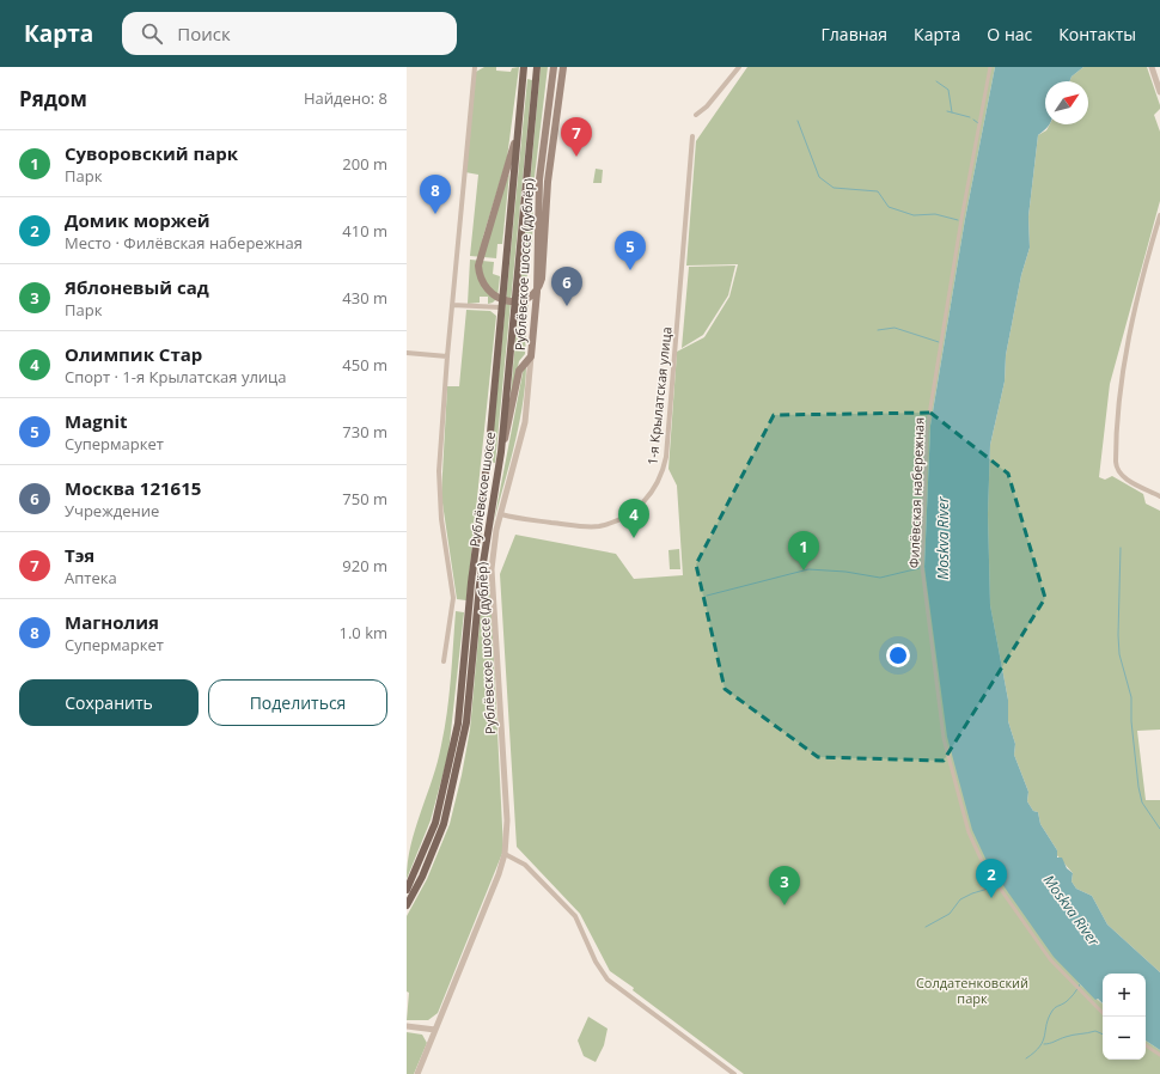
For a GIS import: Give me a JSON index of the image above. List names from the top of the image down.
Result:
{
  "streets": {
    "main road": ["Рублёвское шоссе (дублёр)", "Рублёвское шоссе"],
    "street": ["1-я Крылатская улица", "Филёвская набережная"]
  },
  "crossings": [
    ["Рублёвское шоссе (дублёр)", "1-я Крылатская улица"]
  ],
  "water": ["Moskva River"],
  "parks": ["Солдатенковский парк"],
  "north": "top right",
  "page": {
    "header": "Карта",
    "search": "Поиск",
    "nav": [
      "Главная",
      "Карта",
      "О нас",
      "Контакты"
    ],
    "heading": ["Рядом", "Найдено: 8"],
    "pins": [
      "7",
      "8",
      "5",
      "6",
      "4",
      "1",
      "2",
      "3"
    ],
    "list": [
      {
        "mark": "1",
        "name": "Суворовский парк",
        "note": "Парк",
        "value": "200 m"
      },
      {
        "mark": "2",
        "name": "Домик моржей",
        "note": "Место · Филёвская набережная",
        "value": "410 m"
      },
      {
        "mark": "3",
        "name": "Яблоневый сад",
        "note": "Парк",
        "value": "430 m"
      },
      {
        "mark": "4",
        "name": "Олимпик Стар",
        "note": "Спорт · 1-я Крылатская улица",
        "value": "450 m"
      },
      {
        "mark": "5",
        "name": "Magnit",
        "note": "Супермаркет",
        "value": "730 m"
      },
      {
        "mark": "6",
        "name": "Москва 121615",
        "note": "Учреждение",
        "value": "750 m"
      },
      {
        "mark": "7",
        "name": "Тэя",
        "note": "Аптека",
        "value": "920 m"
      },
      {
        "mark": "8",
        "name": "Магнолия",
        "note": "Супермаркет",
        "value": "1.0 km"
      }
    ],
    "buttons": ["Сохранить", "Поделиться"],
    "map_buttons": ["+", "−"]
  }
}
